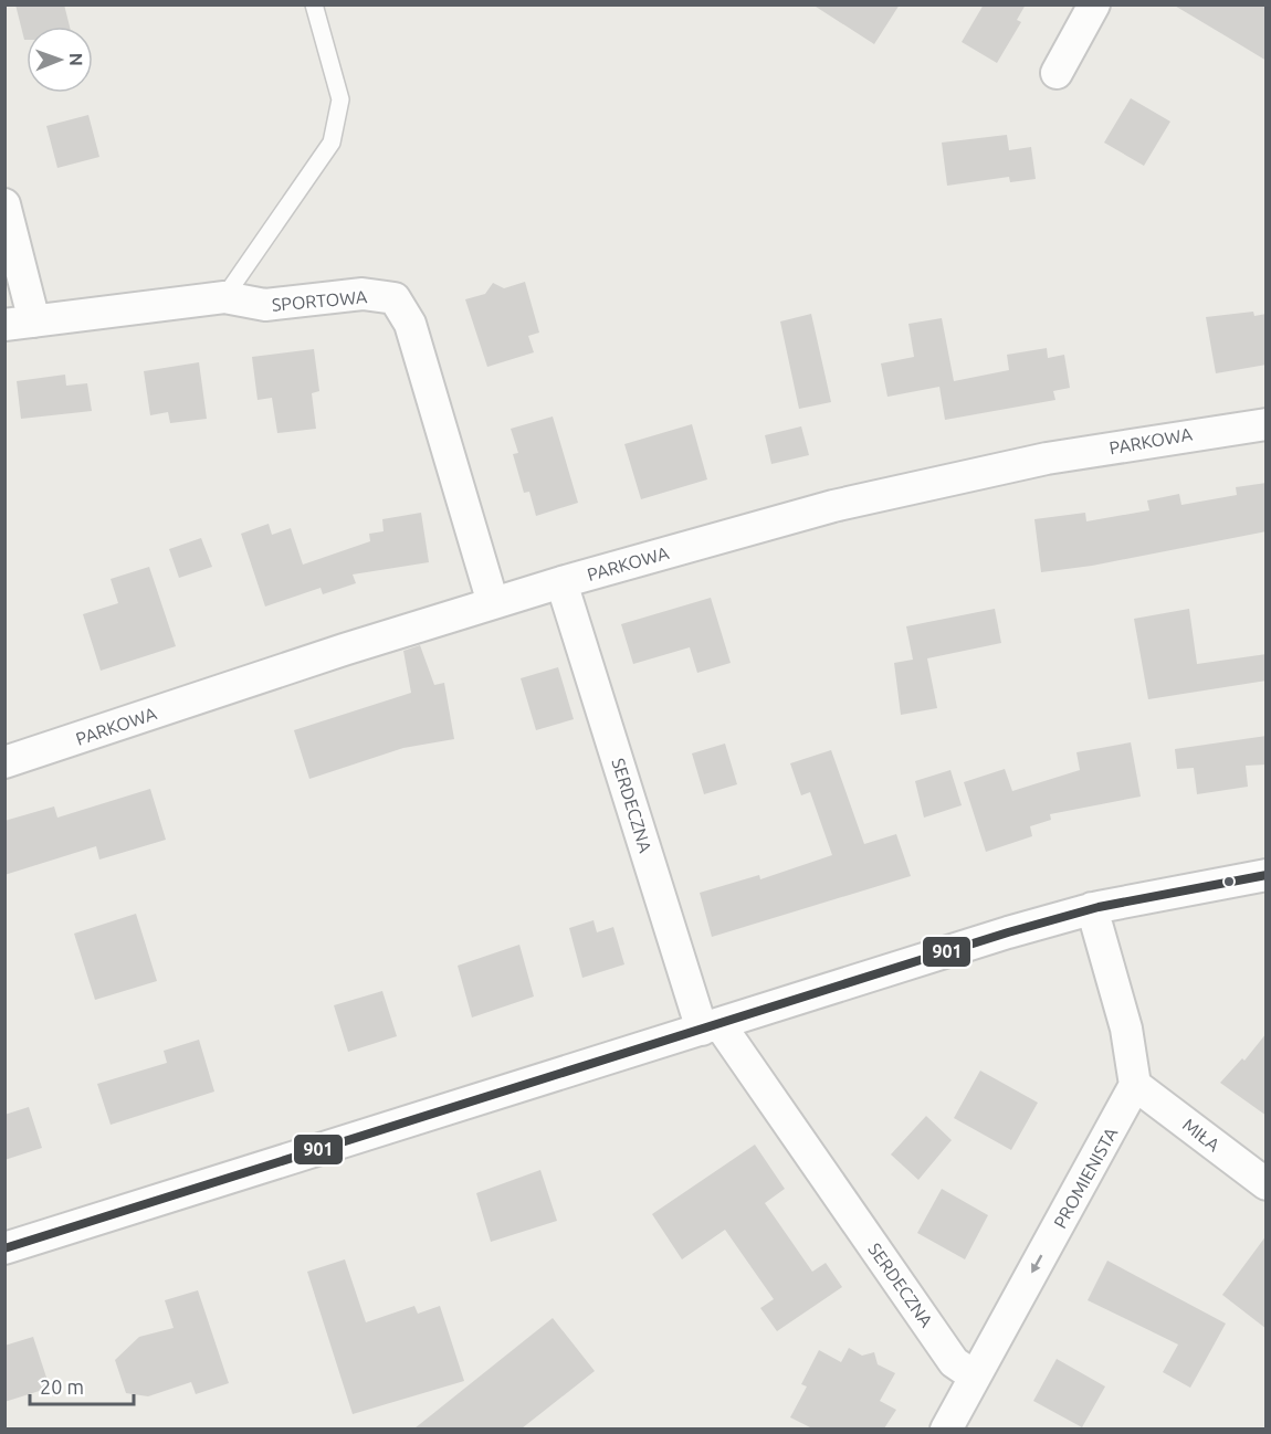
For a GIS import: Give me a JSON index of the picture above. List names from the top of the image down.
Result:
{
  "streets": {
    "street": [
      "SPORTOWA",
      "PARKOWA",
      "SERDECZNA",
      "MIŁA",
      "PROMIENISTA"
    ]
  },
  "crossings": [
    ["SPORTOWA", "PARKOWA"],
    ["PARKOWA", "SERDECZNA"],
    ["SERDECZNA", "PROMIENISTA"],
    ["MIŁA", "PROMIENISTA"]
  ],
  "one_way": ["PROMIENISTA"],
  "lines": ["transit line 901"],
  "scale_bar": "20 m",
  "north": "right"
}
